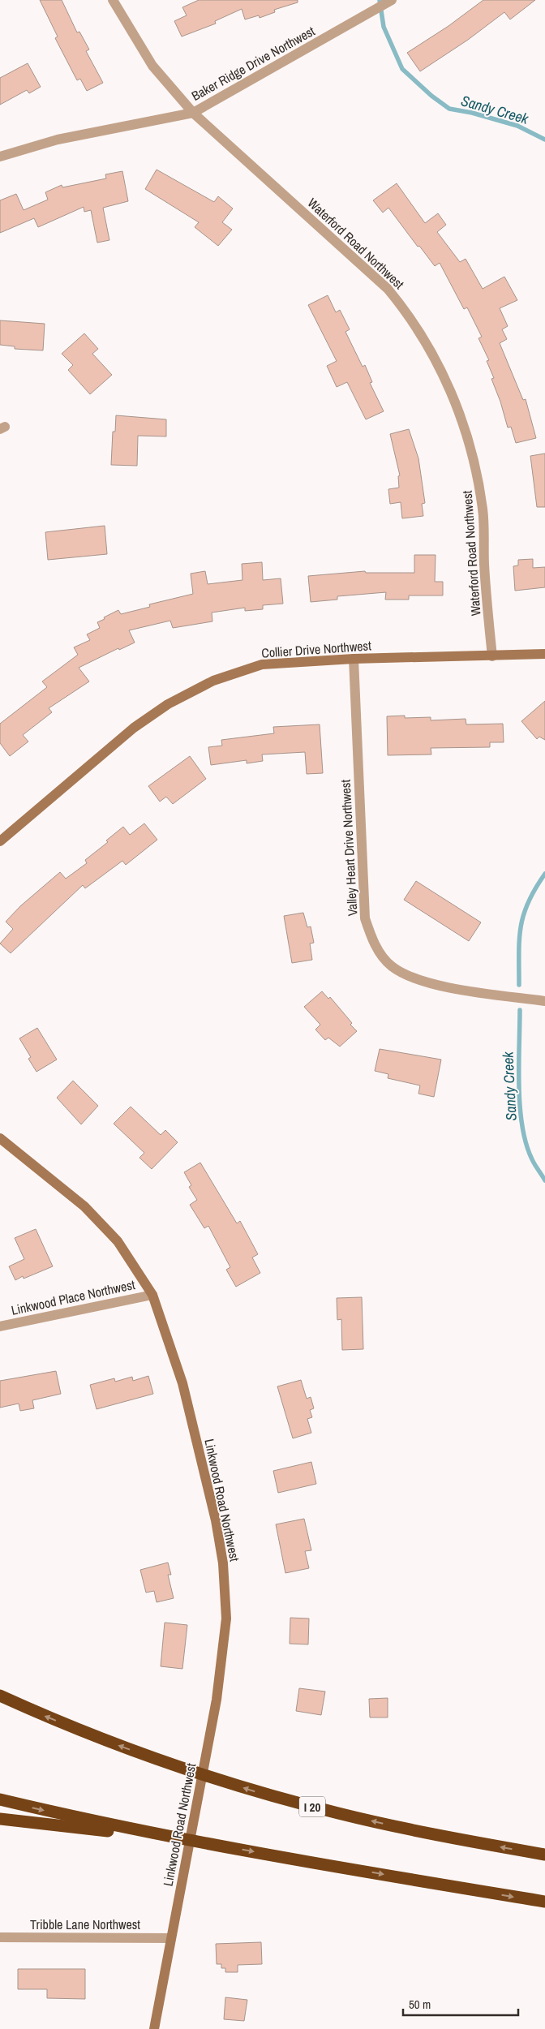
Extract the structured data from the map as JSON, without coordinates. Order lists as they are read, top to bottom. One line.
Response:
{"streets":{"highway":["I 20"],"street":["Baker Ridge Drive Northwest","Waterford Road Northwest","Collier Drive Northwest","Valley Heart Drive Northwest","Linkwood Place Northwest","Linkwood Road Northwest","Tribble Lane Northwest"]},"crossings":[["Baker Ridge Drive Northwest","Waterford Road Northwest"],["Waterford Road Northwest","Collier Drive Northwest"],["Collier Drive Northwest","Valley Heart Drive Northwest"],["Linkwood Place Northwest","Linkwood Road Northwest"],["Linkwood Road Northwest","Tribble Lane Northwest"]],"water":["Sandy Creek"],"scale_bar":"50 m"}
